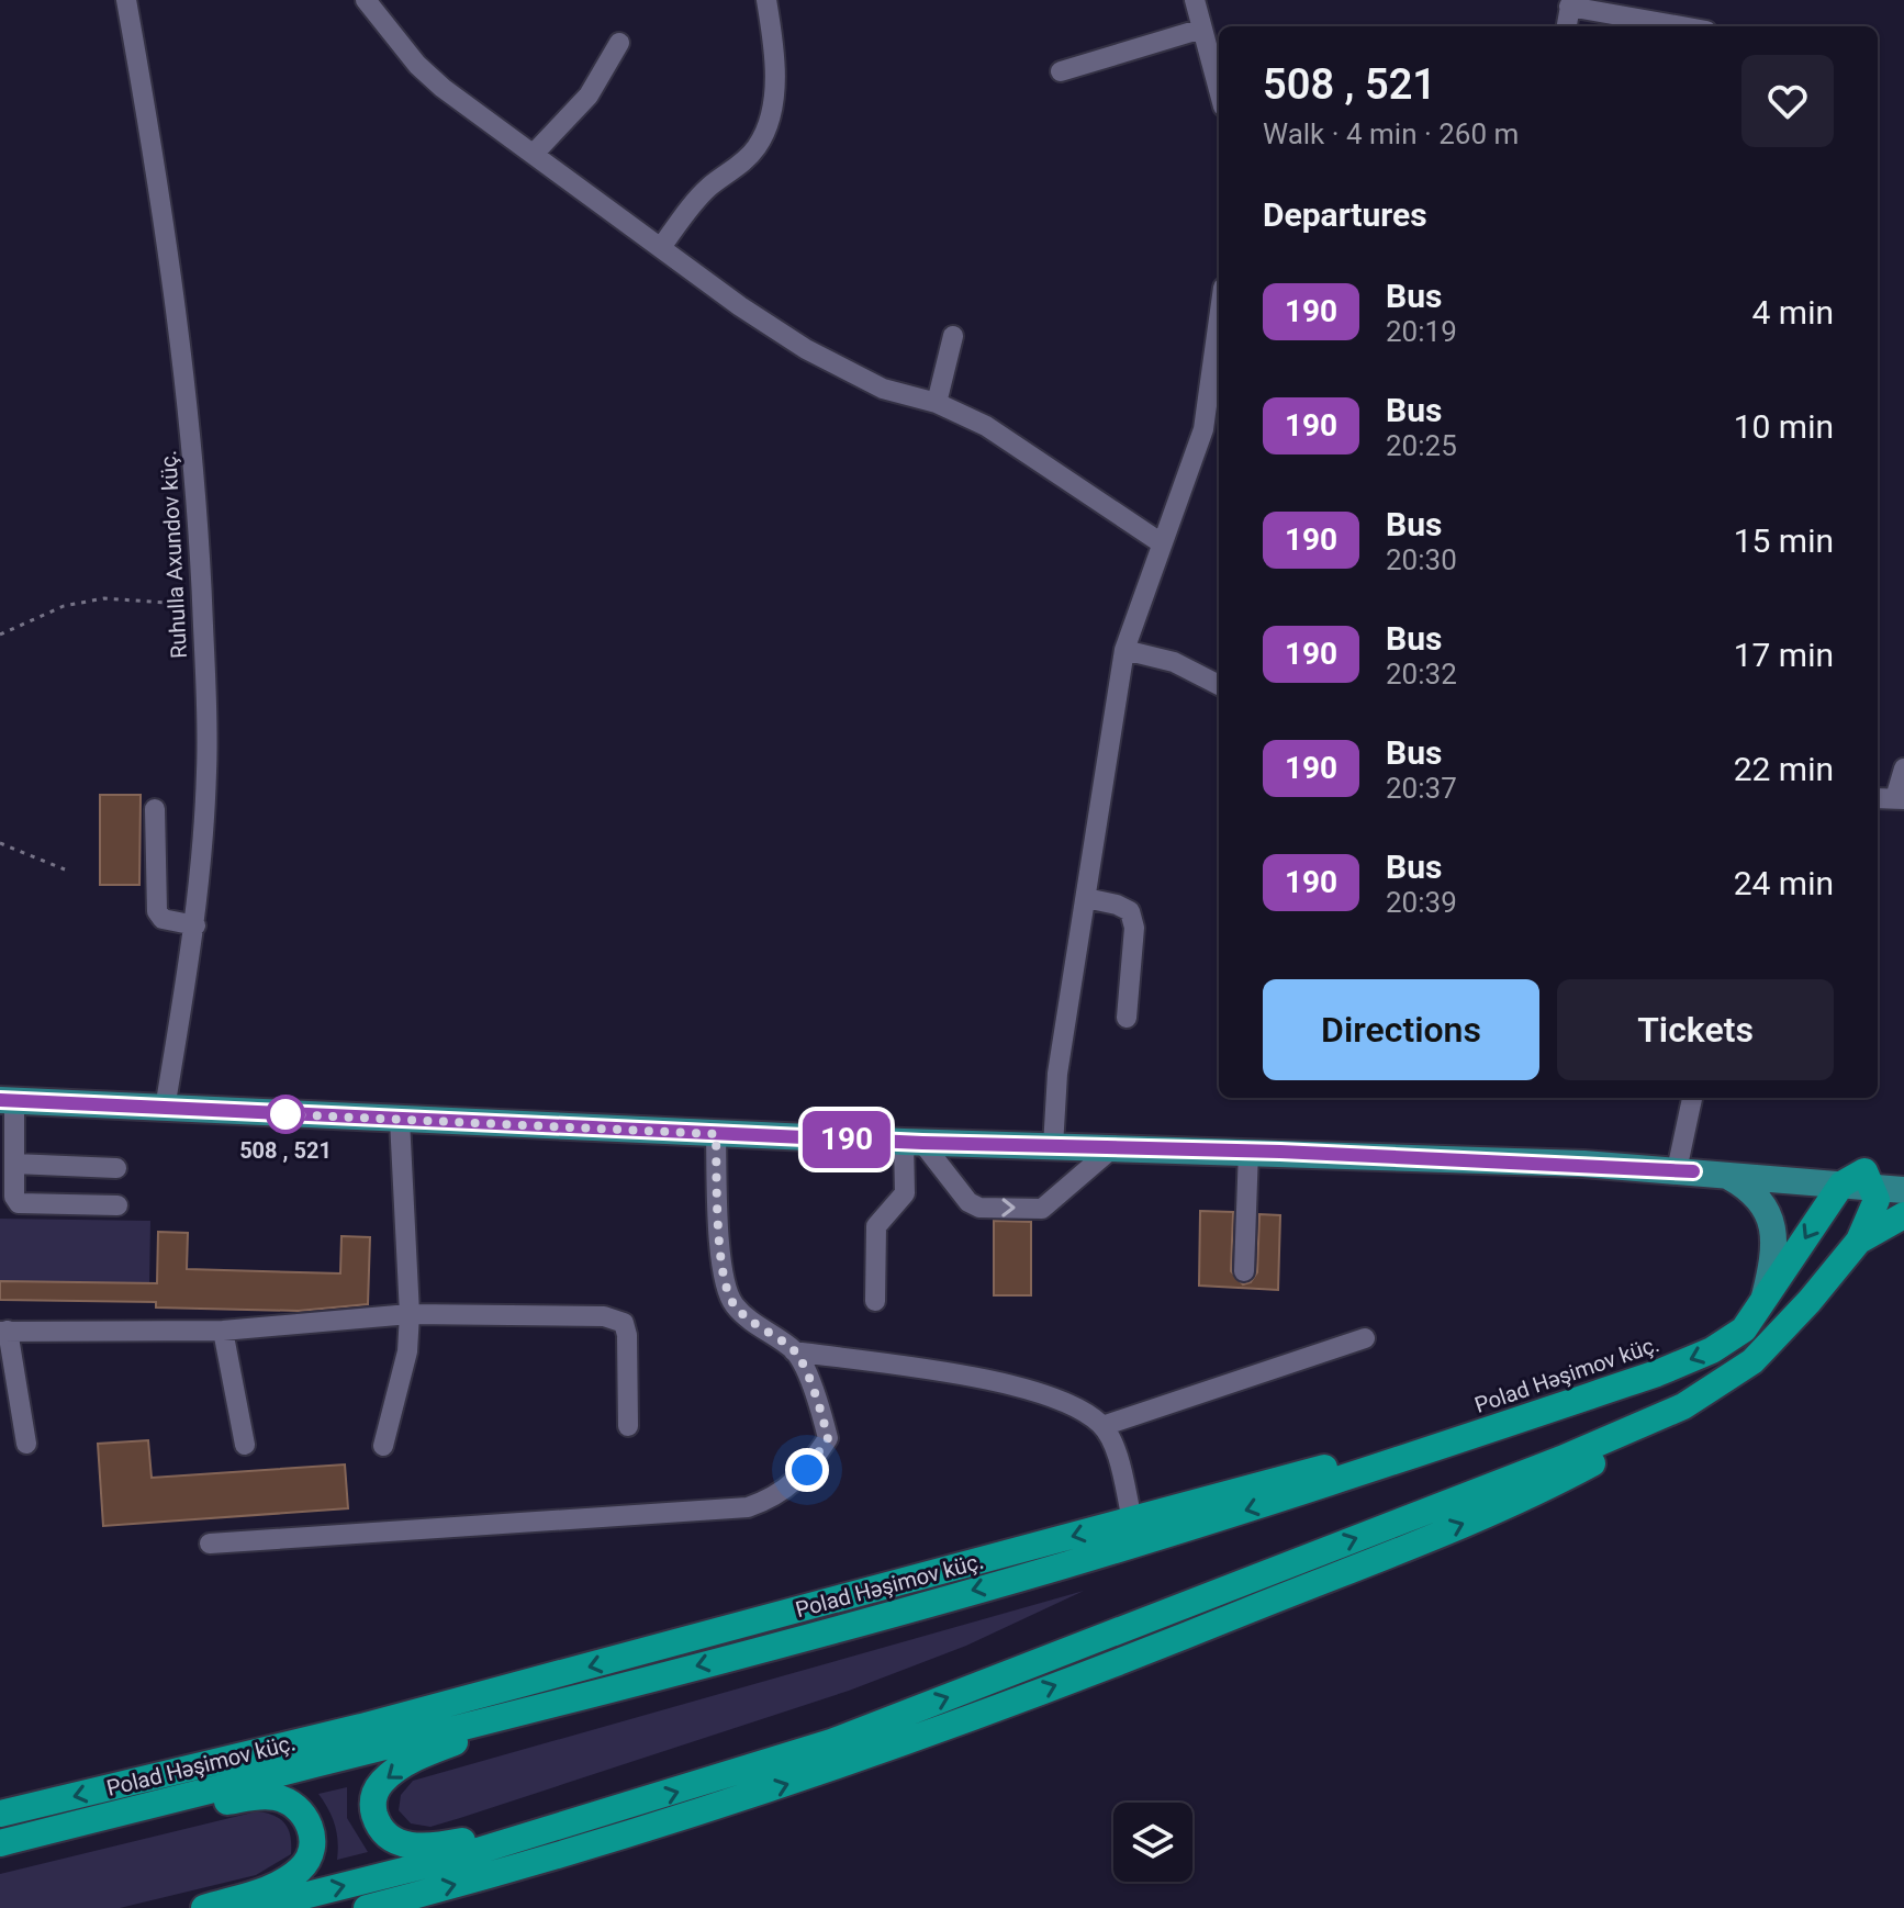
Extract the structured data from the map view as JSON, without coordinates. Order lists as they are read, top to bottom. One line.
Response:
{"streets":{"highway":["Polad Həşimov küç."],"street":["Ruhulla Axundov küç."]},"places":["508 , 521"],"lines":["bus line 190"],"page":{"on_map":"190","heading":[["508 , 521","Walk · 4 min · 260 m"],"Departures"],"list":[{"mark":"190","name":"Bus","note":"20:19","value":"4 min"},{"mark":"190","name":"Bus","note":"20:25","value":"10 min"},{"mark":"190","name":"Bus","note":"20:30","value":"15 min"},{"mark":"190","name":"Bus","note":"20:32","value":"17 min"},{"mark":"190","name":"Bus","note":"20:37","value":"22 min"},{"mark":"190","name":"Bus","note":"20:39","value":"24 min"}],"buttons":["Directions","Tickets"]}}
